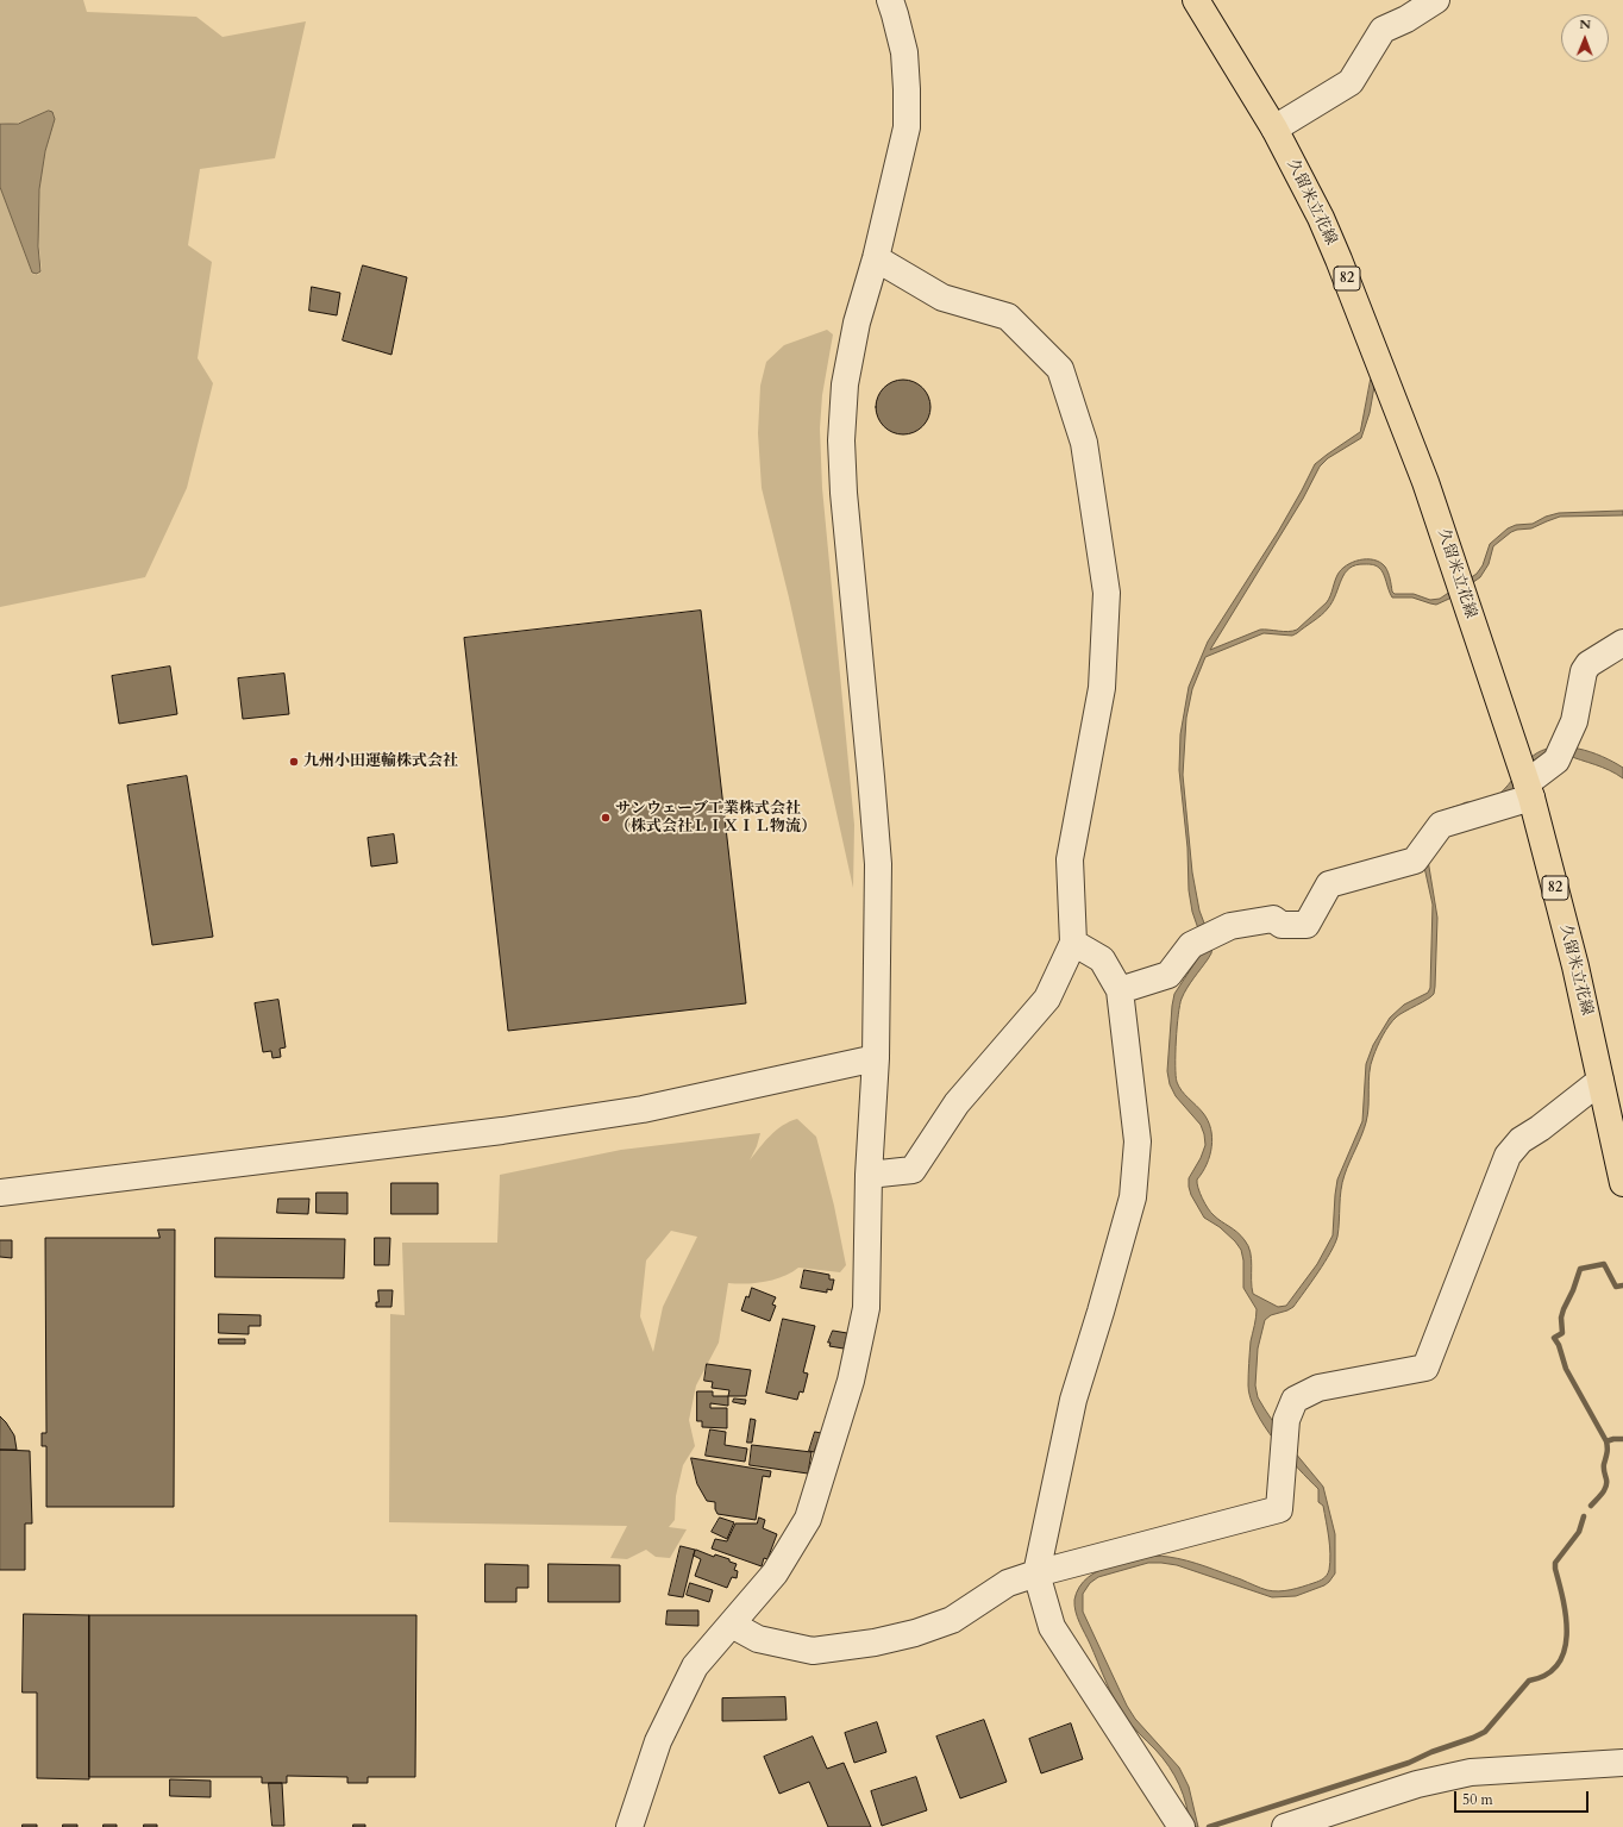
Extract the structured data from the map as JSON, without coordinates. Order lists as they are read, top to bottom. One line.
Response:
{"streets":{"main road":["久留米立花線","82"]},"places":["九州小田運輸株式会社","サンウェーブ工業株式会社 （株式会社ＬＩＸＩＬ物流）"],"scale_bar":"50 m","north":"top"}
